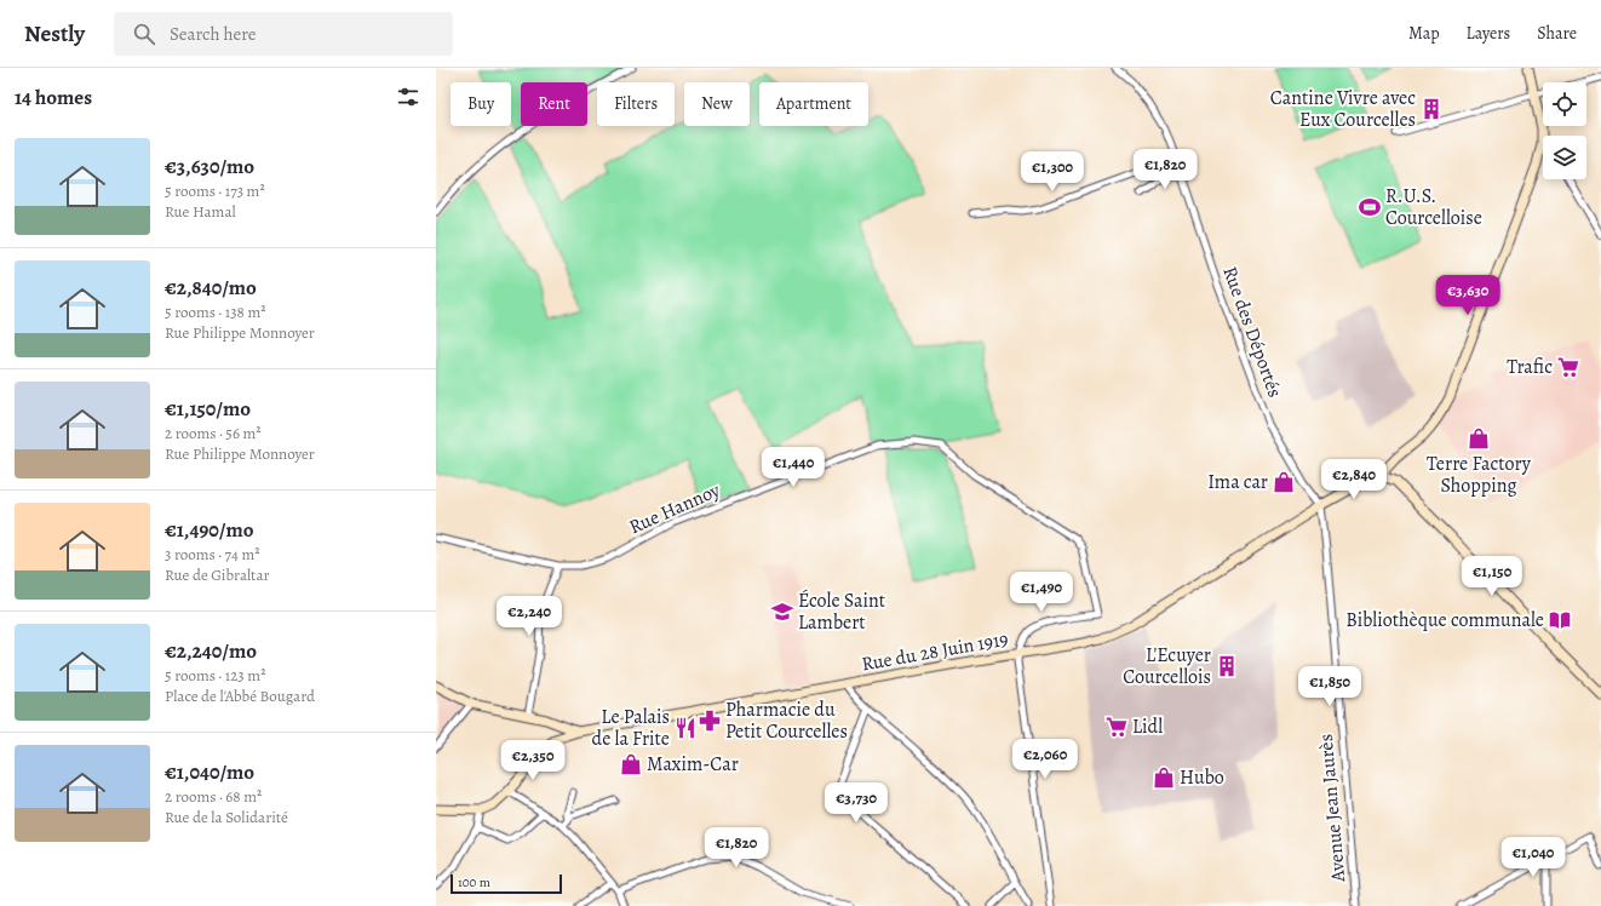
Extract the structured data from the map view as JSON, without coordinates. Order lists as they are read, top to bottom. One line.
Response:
{"streets":{"main road":["Rue du 28 Juin 1919"],"street":["Rue des Déportés","Rue Hannoy","Avenue Jean Jaurès"]},"crossings":[["Rue des Déportés","Rue du 28 Juin 1919"],["Rue des Déportés","Avenue Jean Jaurès"],["Rue Hannoy","Rue du 28 Juin 1919"],["Rue du 28 Juin 1919","Avenue Jean Jaurès"]],"places":{"building":["Cantine Vivre avec Eux Courcelles","L'Ecuyer Courcellois"],"sports":["R.U.S. Courcelloise"],"supermarket":["Trafic","Lidl"],"shop":["Terre Factory Shopping","Ima car","Maxim-Car","Hubo"],"school or university":["École Saint Lambert"],"library":["Bibliothèque communale"],"pharmacy":["Pharmacie du Petit Courcelles"],"restaurant":["Le Palais de la Frite"]},"scale_bar":"100 m","page":{"header":"Nestly","search":"Search here","nav":["Map","Layers","Share"],"heading":"14 homes","chip":["Buy","Rent","Filters","New","Apartment"],"list":[{"name":"€3,630/mo","note":"5 rooms · 173 m² · Rue Hamal"},{"name":"€2,840/mo","note":"5 rooms · 138 m² · Rue Philippe Monnoyer"},{"name":"€1,150/mo","note":"2 rooms · 56 m² · Rue Philippe Monnoyer"},{"name":"€1,490/mo","note":"3 rooms · 74 m² · Rue de Gibraltar"},{"name":"€2,240/mo","note":"5 rooms · 123 m² · Place de l'Abbé Bougard"},{"name":"€1,040/mo","note":"2 rooms · 68 m² · Rue de la Solidarité"}],"price":["€1,820","€1,300","€3,630","€1,440","€2,840","€1,150","€1,490","€2,240","€1,850","€2,060","€2,350","€3,730","€1,820","€1,040"],"scale":"100 m"}}
